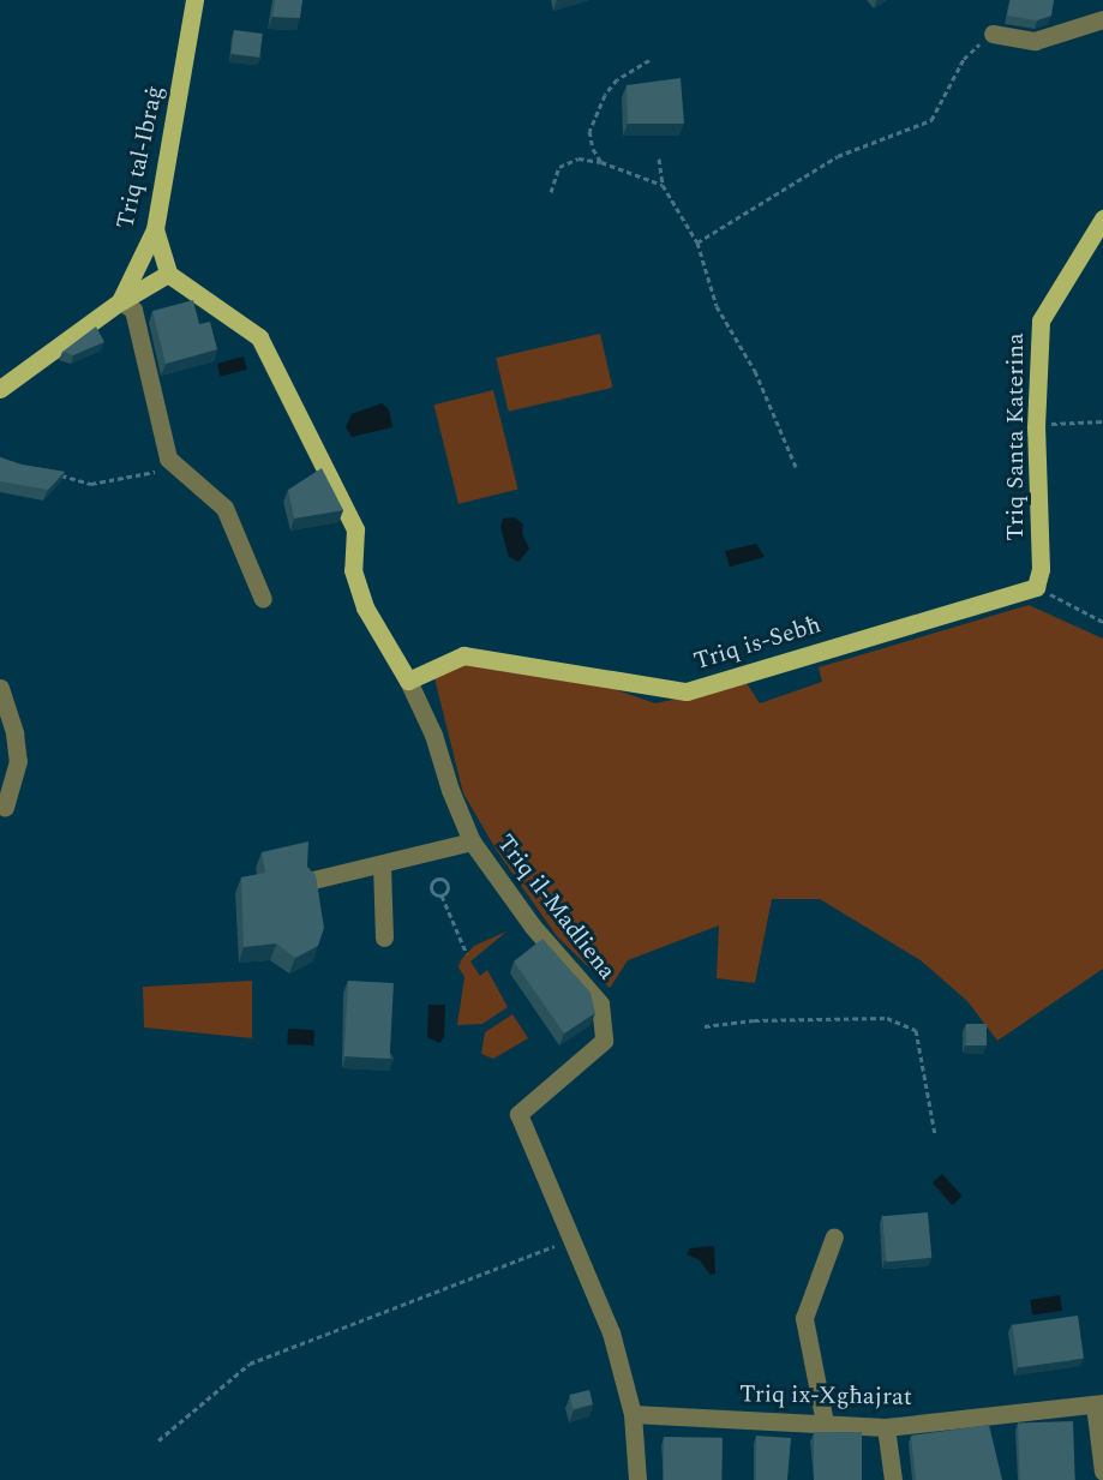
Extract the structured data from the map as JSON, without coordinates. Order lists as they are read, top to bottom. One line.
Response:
{"streets":{"main road":["Triq tal-Ibraġ","Triq Santa Katerina","Triq is-Sebħ","Triq il-Madliena"],"street":["Triq ix-Xgħajrat"]},"crossings":[["Triq Santa Katerina","Triq is-Sebħ"],["Triq is-Sebħ","Triq il-Madliena"],["Triq il-Madliena","Triq ix-Xgħajrat"]]}
